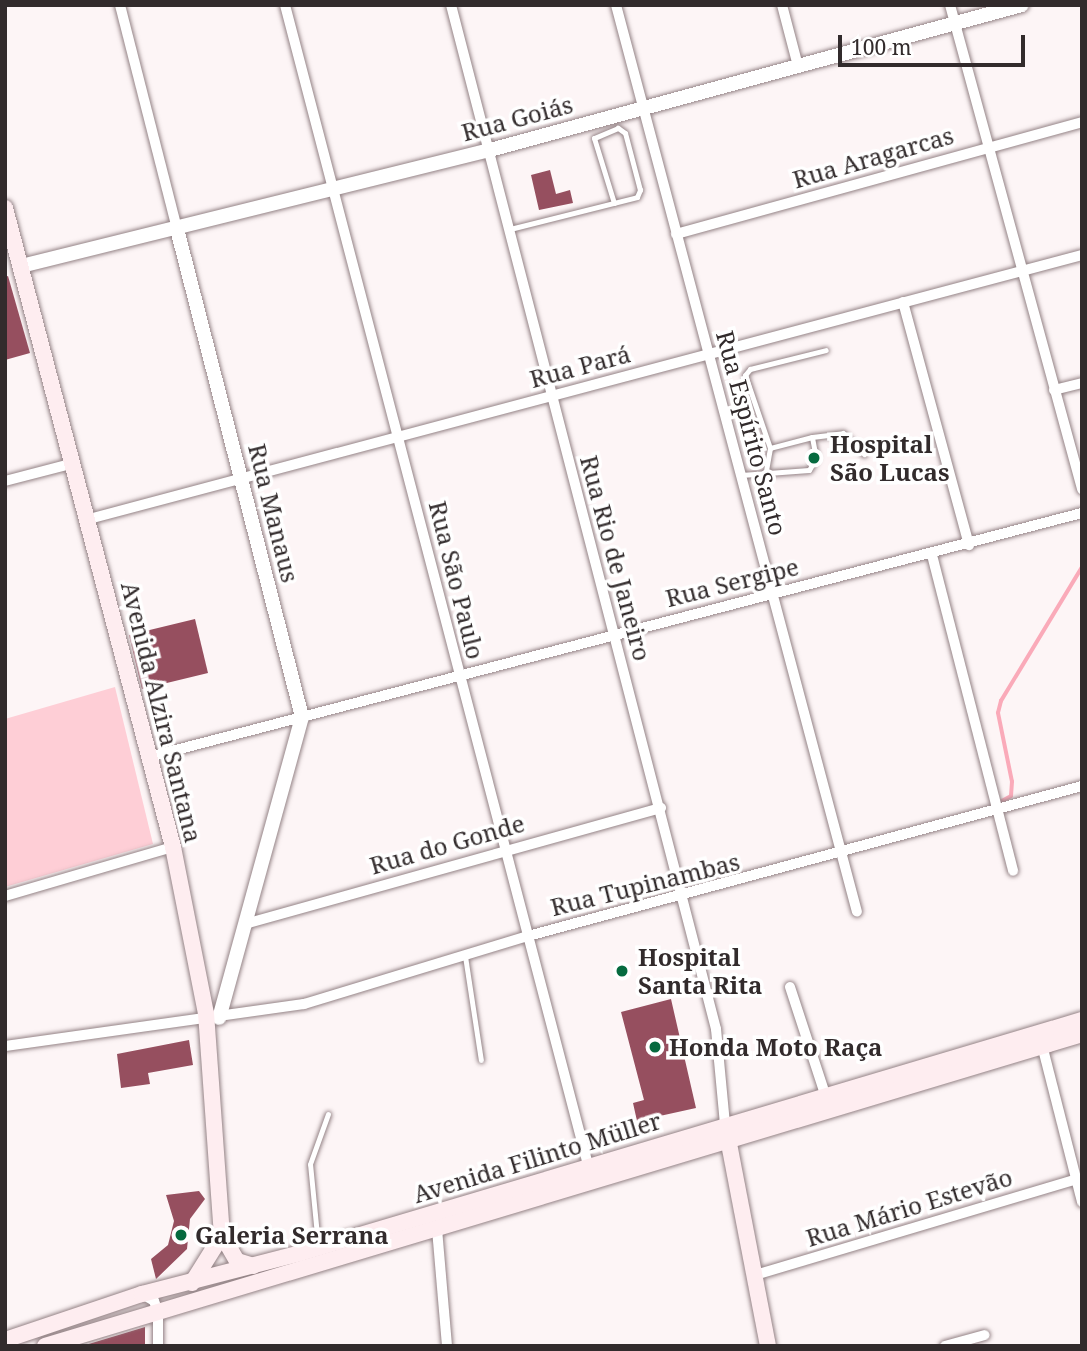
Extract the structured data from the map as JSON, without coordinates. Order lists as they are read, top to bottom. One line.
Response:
{"streets":{"main road":["Avenida Alzira Santana","Avenida Filinto Müller"],"street":["Rua Goiás","Rua Aragarcas","Rua Pará","Rua Espírito Santo","Rua Manaus","Rua Rio de Janeiro","Rua São Paulo","Rua Sergipe","Rua do Gonde","Rua Tupinambas","Rua Mário Estevão"]},"crossings":[["Rua Goiás","Rua Espírito Santo"],["Rua Goiás","Rua Manaus"],["Rua Goiás","Rua Rio de Janeiro"],["Rua Goiás","Rua São Paulo"],["Rua Goiás","Avenida Alzira Santana"],["Rua Aragarcas","Rua Espírito Santo"],["Rua Pará","Rua Espírito Santo"],["Rua Pará","Rua Manaus"],["Rua Pará","Rua Rio de Janeiro"],["Rua Pará","Rua São Paulo"],["Rua Pará","Avenida Alzira Santana"],["Rua Espírito Santo","Rua Sergipe"],["Rua Espírito Santo","Rua Tupinambas"],["Rua Manaus","Rua Sergipe"],["Rua Manaus","Avenida Alzira Santana"],["Rua Manaus","Rua do Gonde"],["Rua Manaus","Rua Tupinambas"],["Rua Rio de Janeiro","Rua Sergipe"],["Rua Rio de Janeiro","Rua do Gonde"],["Rua Rio de Janeiro","Rua Tupinambas"],["Rua Rio de Janeiro","Avenida Filinto Müller"],["Rua São Paulo","Rua Sergipe"],["Rua São Paulo","Rua do Gonde"],["Rua São Paulo","Rua Tupinambas"],["Rua São Paulo","Avenida Filinto Müller"],["Rua Sergipe","Avenida Alzira Santana"],["Avenida Alzira Santana","Rua Tupinambas"]],"places":["Hospital São Lucas","Hospital Santa Rita","Honda Moto Raça","Galeria Serrana"],"scale_bar":"100 m"}
